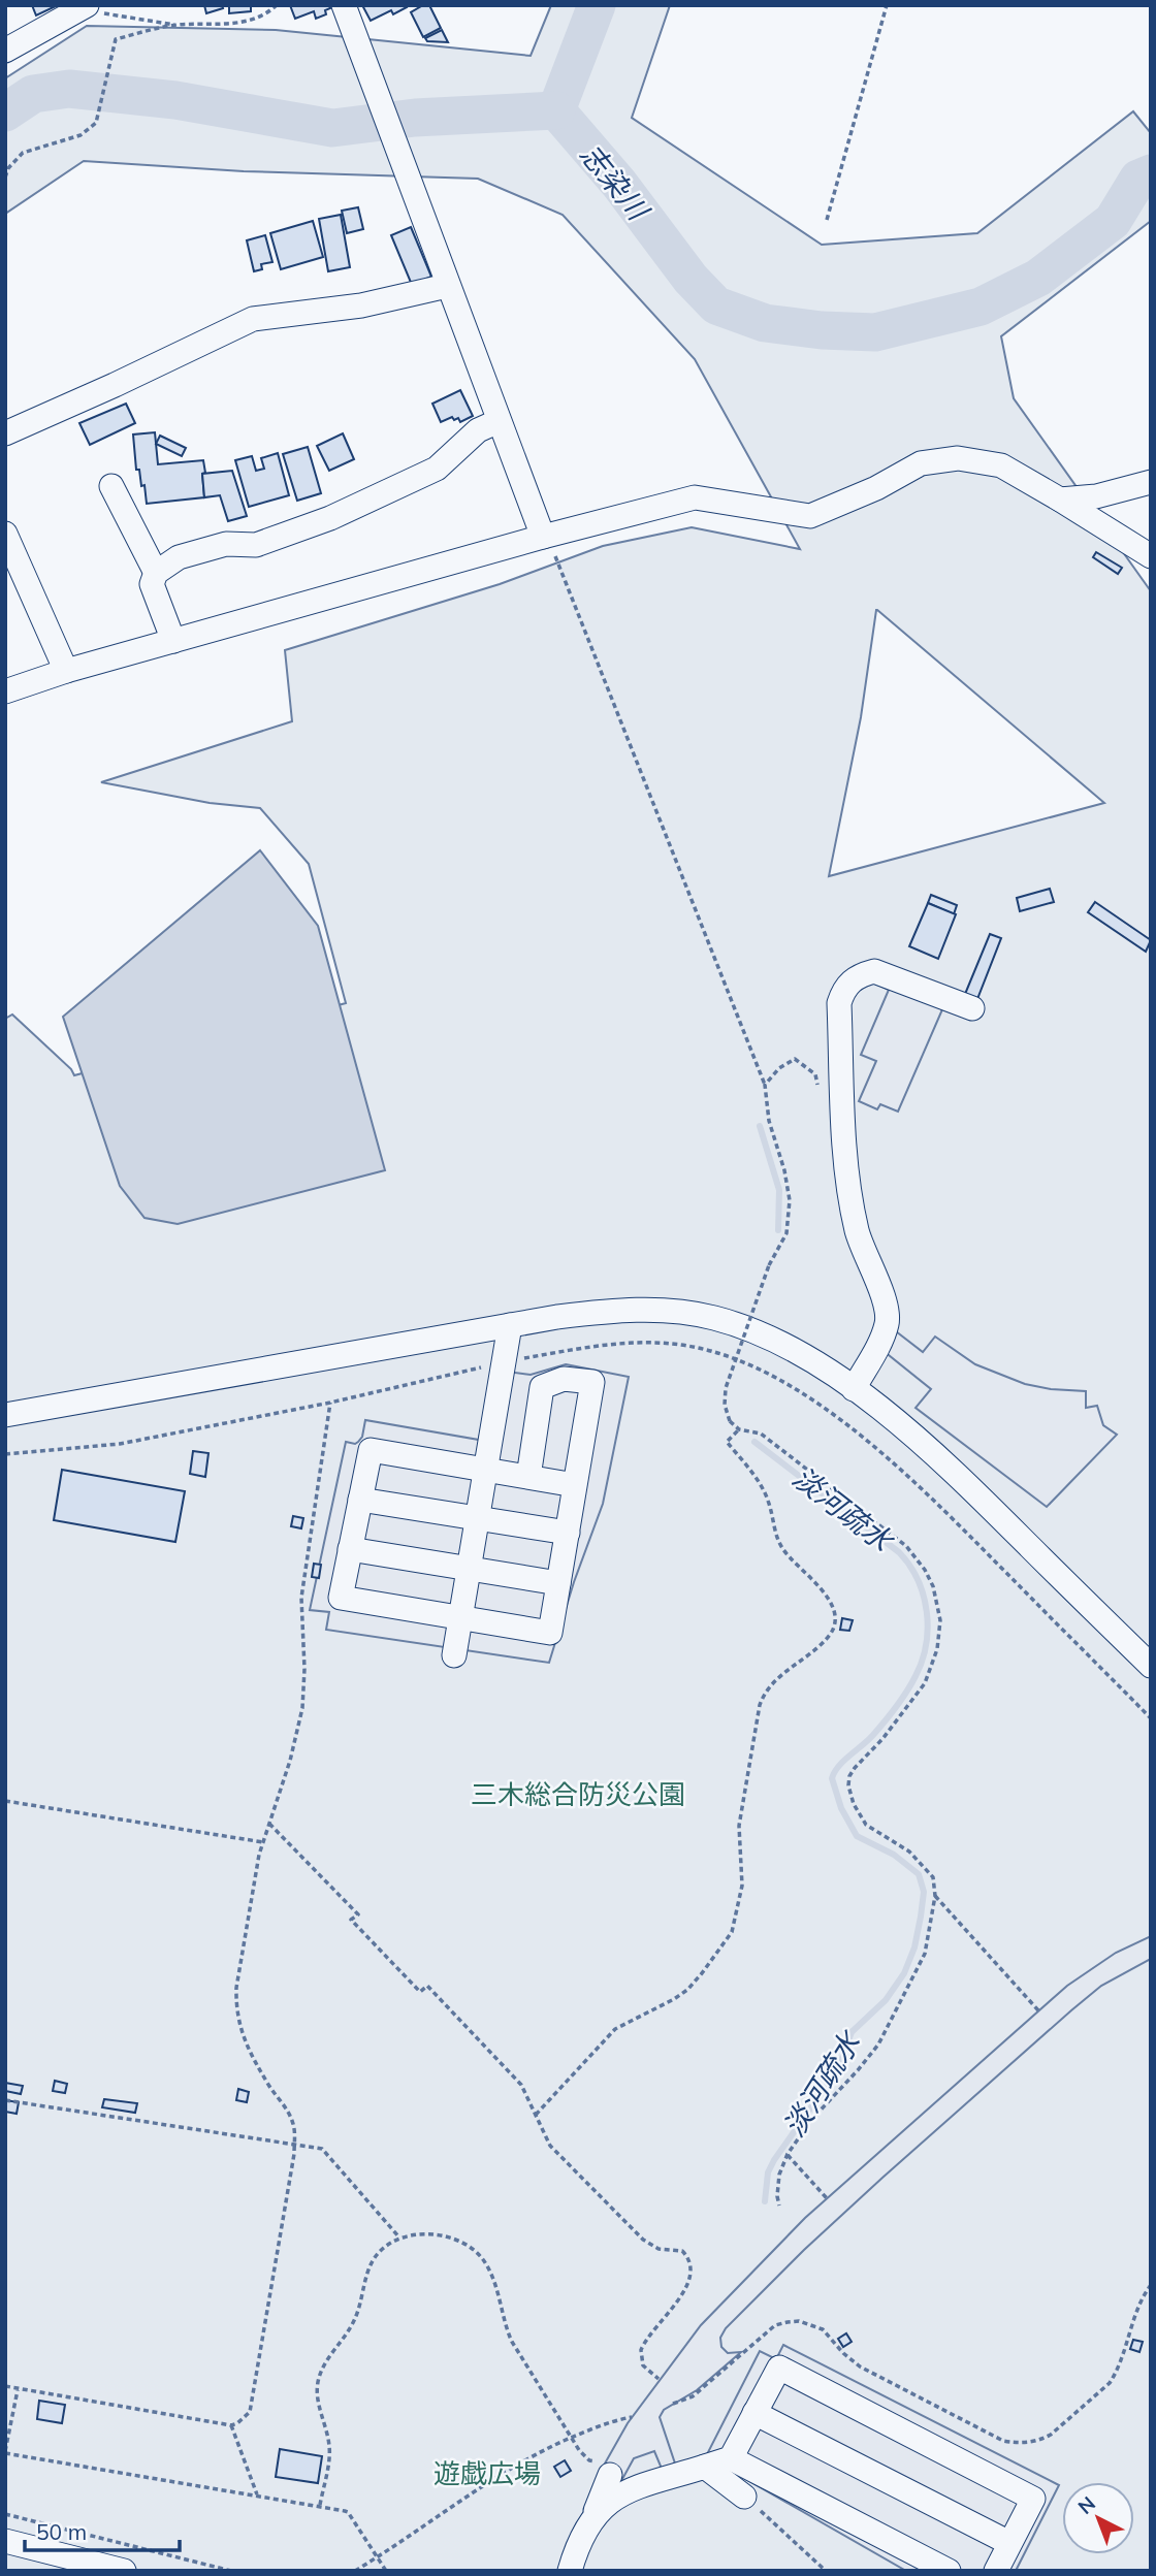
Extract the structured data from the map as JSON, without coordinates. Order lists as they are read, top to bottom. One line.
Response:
{"water":["志染川","淡河疏水"],"parks":["三木総合防災公園","遊戯広場"],"scale_bar":"50 m","north":"top left"}
